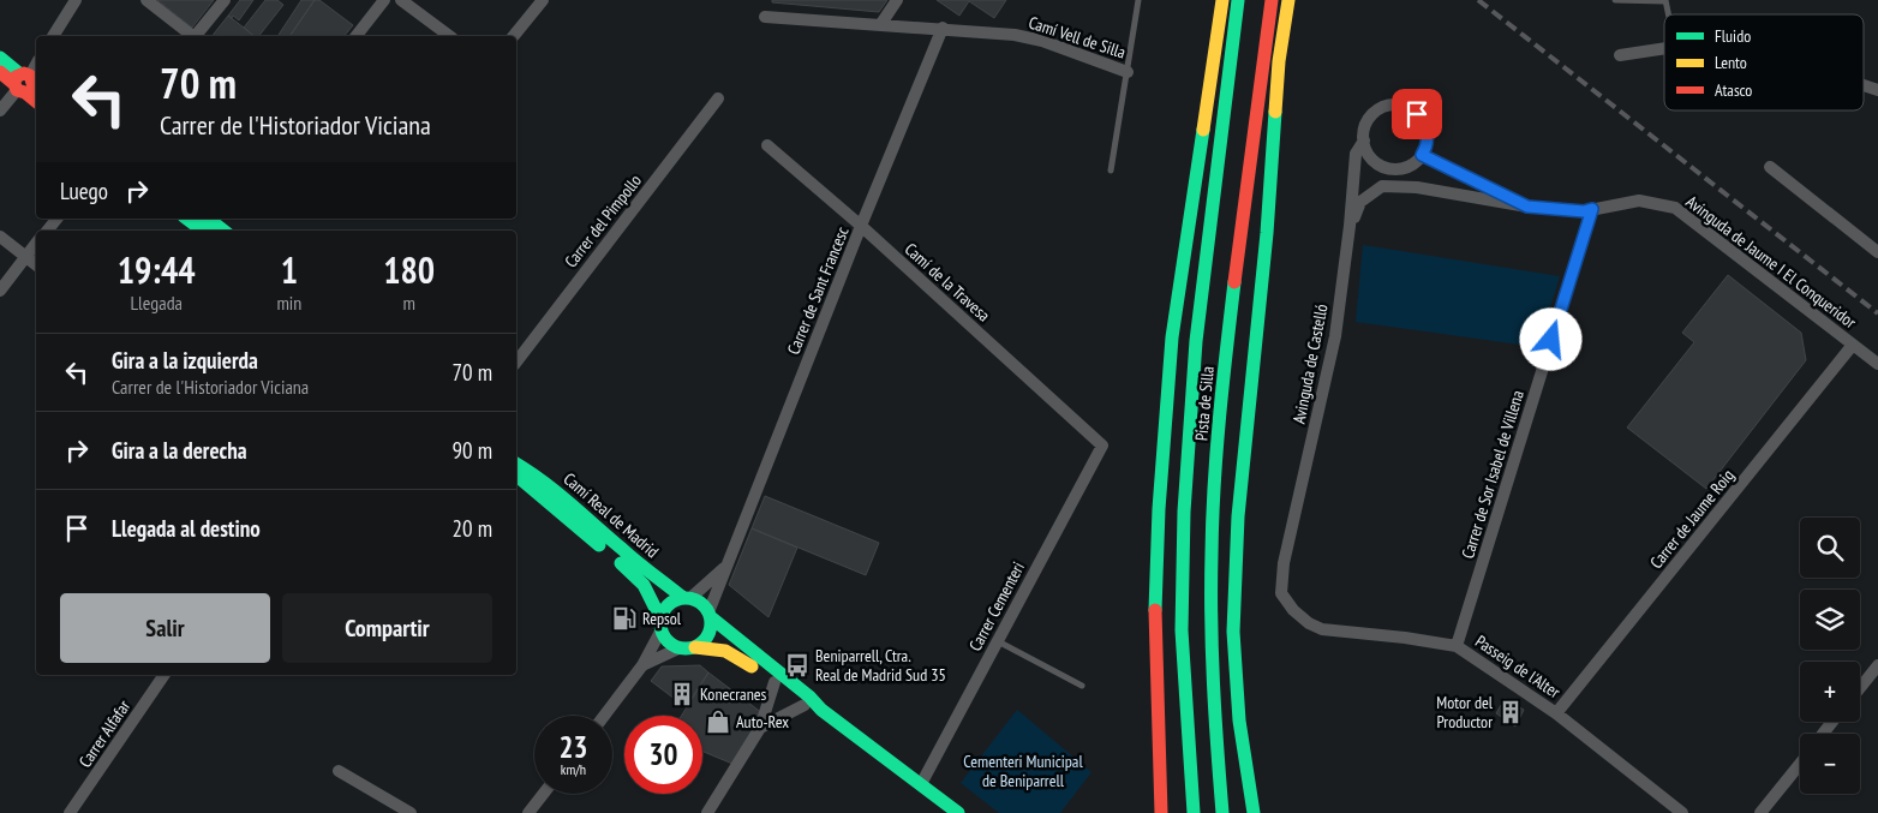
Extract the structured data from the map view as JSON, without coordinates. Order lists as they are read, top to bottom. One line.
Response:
{"streets":{"main road":["Pista de Silla","Camí Real de Madrid"],"street":["Camí Vell de Silla","Carrer del Pimpollo","Avinguda de Jaume I El Conqueridor","Camí de la Travesa","Carrer de Sant Francesc","Avinguda de Castelló","Carrer de Sor Isabel de Villena","Carrer de Jaume Roig","Carrer Cementeri","Passeig de l'Alter","Carrer Alfafar"]},"crossings":[["Camí Vell de Silla","Carrer de Sant Francesc"],["Avinguda de Jaume I El Conqueridor","Carrer de Sor Isabel de Villena"],["Avinguda de Jaume I El Conqueridor","Carrer de Jaume Roig"],["Camí de la Travesa","Carrer de Sant Francesc"],["Camí de la Travesa","Carrer Cementeri"],["Carrer de Sant Francesc","Camí Real de Madrid"],["Avinguda de Castelló","Passeig de l'Alter"],["Carrer de Sor Isabel de Villena","Passeig de l'Alter"],["Carrer de Jaume Roig","Passeig de l'Alter"]],"parks":["Cementeri Municipal de Beniparrell"],"places":{"fuel station":["Repsol"],"bus stop":["Beniparrell, Ctra. Real de Madrid Sud 35"],"building":["Konecranes","Motor del Productor"],"shop":["Auto-Rex"]},"legend":["Fluido","Lento","Atasco"],"page":{"turn":["70 m","Carrer de l'Historiador Viciana"],"then":"Luego","eta":["19:44","Llegada","1","min","180","m"],"list":[{"name":"Gira a la izquierda","note":"Carrer de l'Historiador Viciana","value":"70 m"},{"name":"Gira a la derecha","value":"90 m"},{"name":"Llegada al destino","value":"20 m"}],"map_buttons":["+","−"],"buttons":["Salir","Compartir"],"speed":"23 km/h","limit":"30"}}
